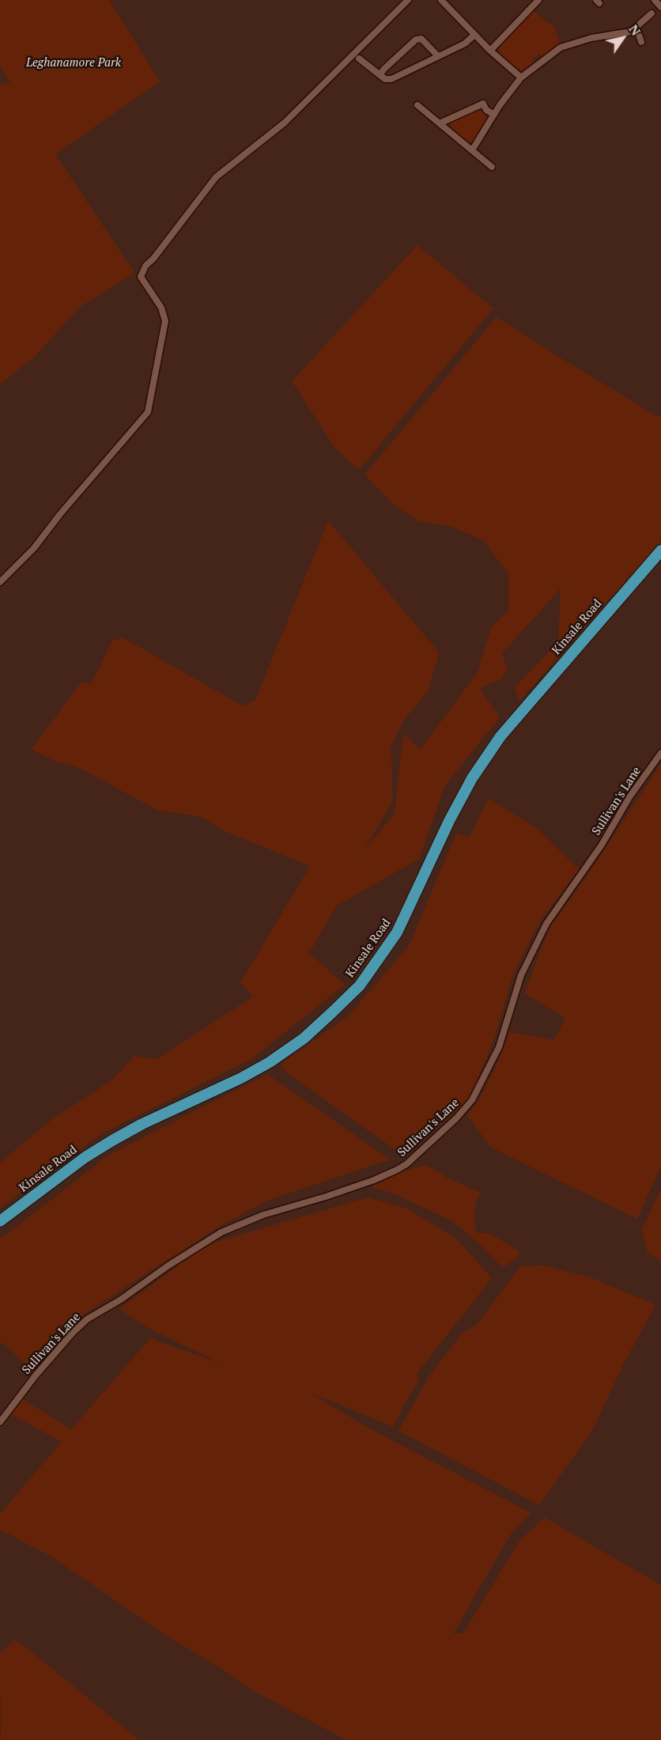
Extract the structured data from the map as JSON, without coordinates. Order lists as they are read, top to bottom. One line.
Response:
{"streets":{"highway":["Kinsale Road"],"street":["Sullivan's Lane"]},"parks":["Leghanamore Park"],"north":"top right"}
